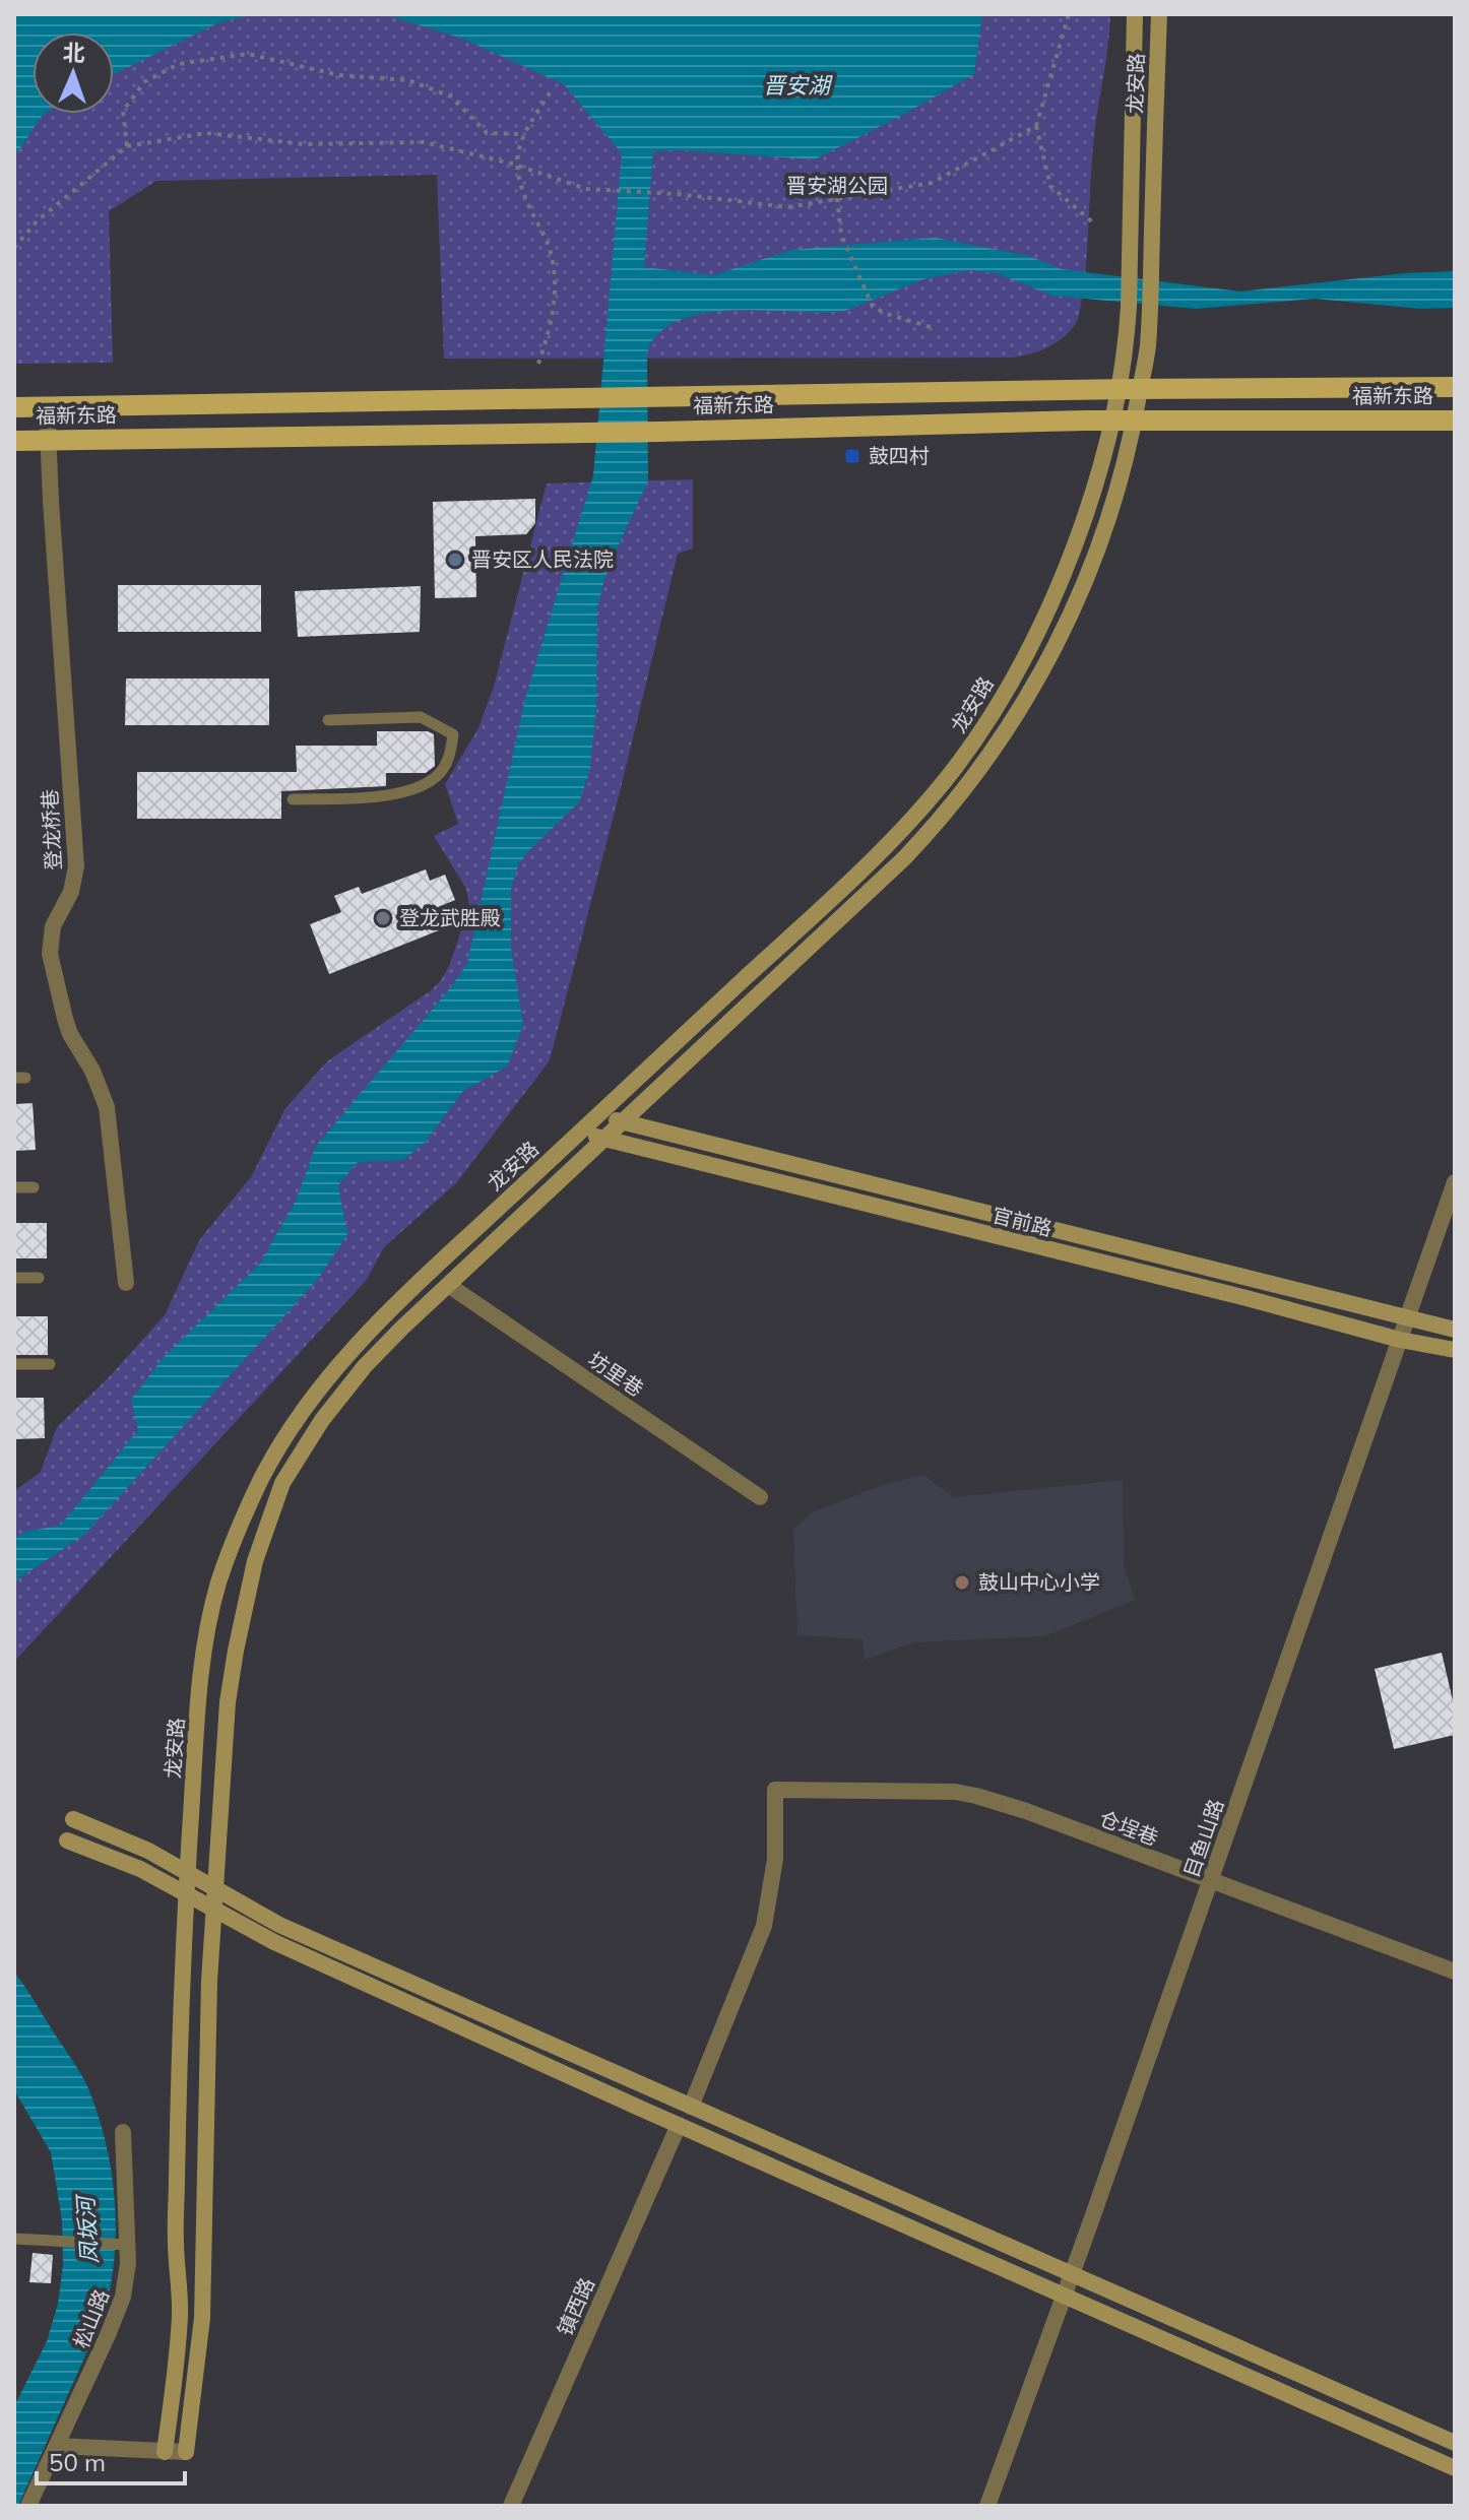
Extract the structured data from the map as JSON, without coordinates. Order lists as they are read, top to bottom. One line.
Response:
{"streets":{"main road":["龙安路","福新东路","官前路"],"street":["登龙桥巷","坊里巷","仓埕巷","目鱼山路","镇西路","松山路"]},"crossings":[["龙安路","福新东路"],["龙安路","官前路"],["龙安路","坊里巷"],["福新东路","登龙桥巷"],["官前路","目鱼山路"],["仓埕巷","目鱼山路"]],"water":["晋安湖","凤坂河"],"parks":["晋安湖公园"],"places":{"transit":["鼓四村"],"other":["晋安区人民法院","登龙武胜殿","鼓山中心小学"]},"scale_bar":"50 m","north":"top"}
